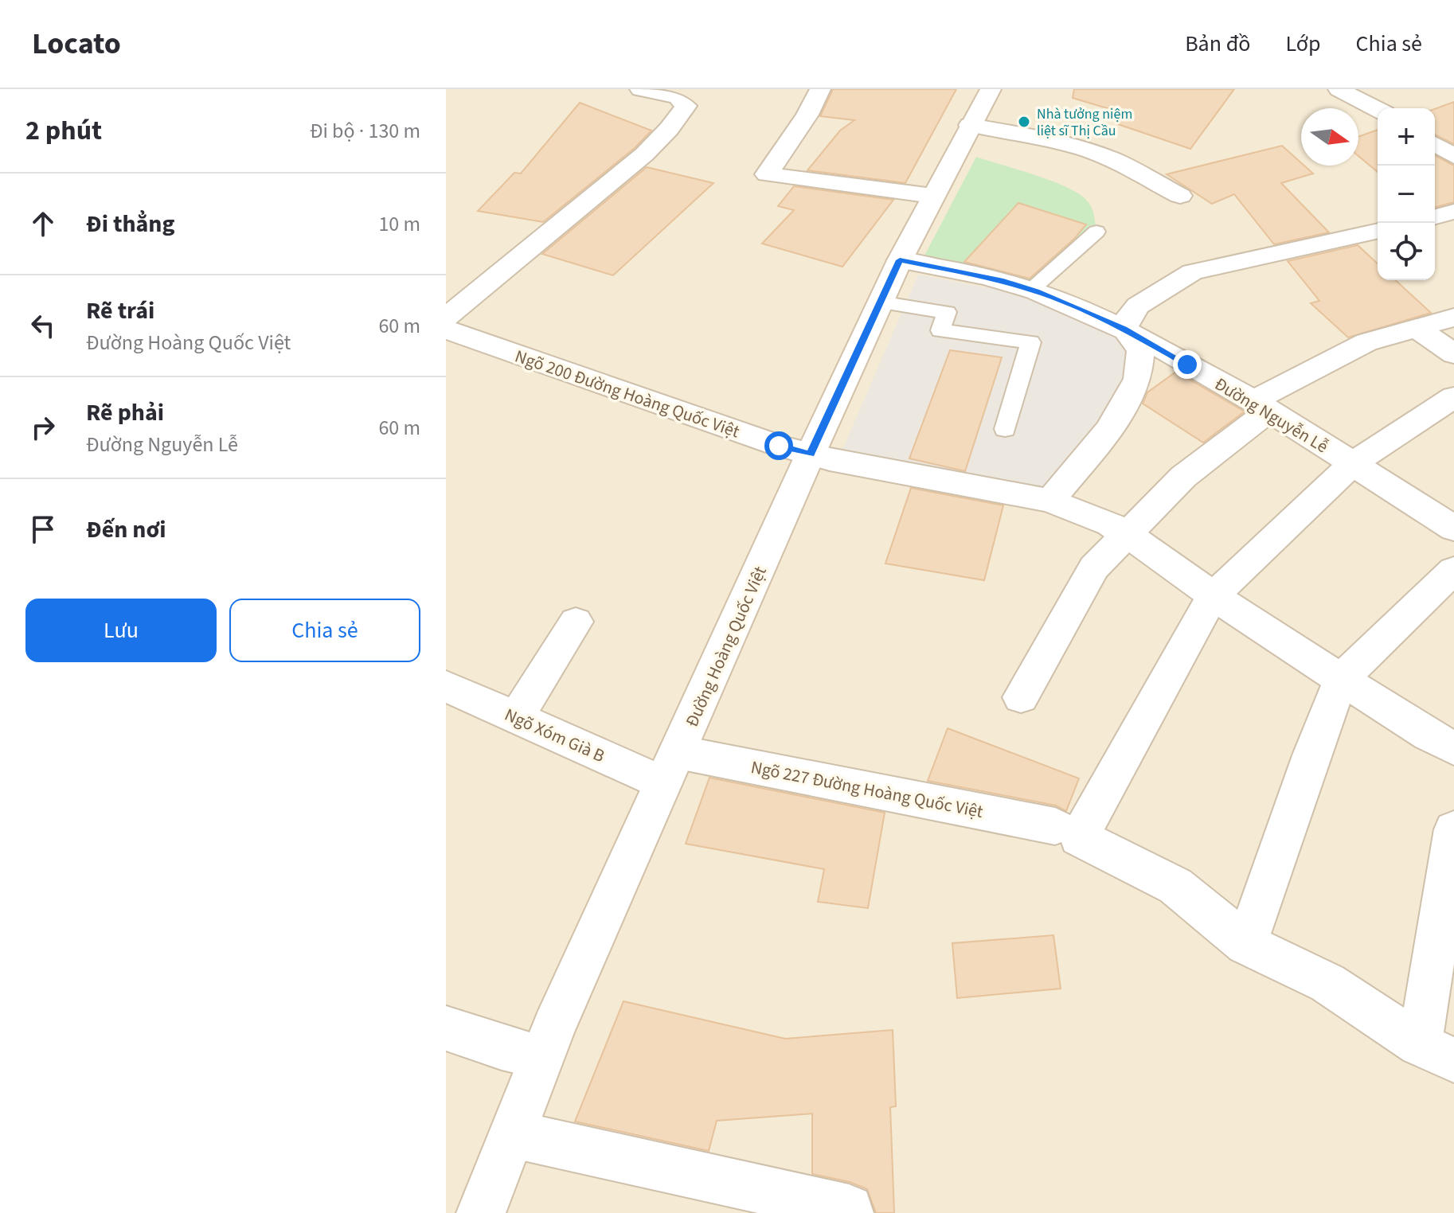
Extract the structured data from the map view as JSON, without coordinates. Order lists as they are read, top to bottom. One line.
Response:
{"streets":{"street":["Ngõ 200 Đường Hoàng Quốc Việt","Đường Nguyễn Lễ","Đường Hoàng Quốc Việt","Ngõ Xóm Già B","Ngõ 227 Đường Hoàng Quốc Việt"]},"crossings":[["Ngõ 200 Đường Hoàng Quốc Việt","Đường Hoàng Quốc Việt"],["Đường Nguyễn Lễ","Đường Hoàng Quốc Việt"],["Đường Hoàng Quốc Việt","Ngõ Xóm Già B"],["Đường Hoàng Quốc Việt","Ngõ 227 Đường Hoàng Quốc Việt"],["Ngõ Xóm Già B","Ngõ 227 Đường Hoàng Quốc Việt"]],"places":["Nhà tưởng niệm liệt sĩ Thị Cầu"],"north":"right","page":{"header":"Locato","nav":["Bản đồ","Lớp","Chia sẻ"],"heading":["2 phút","Đi bộ · 130 m"],"map_buttons":["+","−"],"list":[["Đi thẳng","10 m"],["Rẽ trái","Đường Hoàng Quốc Việt","60 m"],["Rẽ phải","Đường Nguyễn Lễ","60 m"],"Đến nơi"],"buttons":["Lưu","Chia sẻ"]}}
